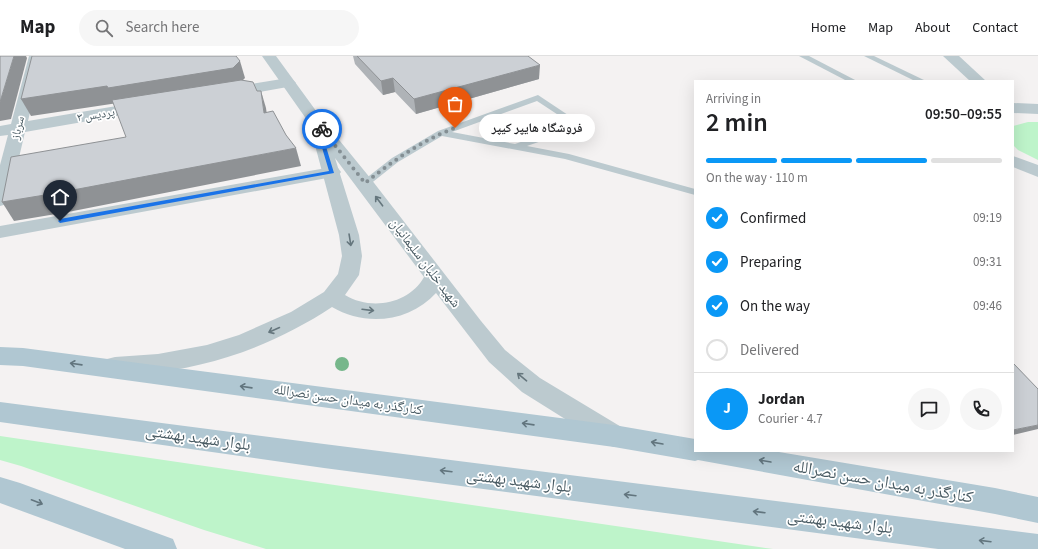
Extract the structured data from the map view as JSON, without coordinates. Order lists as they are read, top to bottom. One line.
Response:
{"streets":{"main road":["کنارگذر به میدان حسن نصرالله","بلوار شهید بهشتی"],"street":["پردیس ۳","سرباز","شهید خلبان سلیمانیان"]},"crossings":[["پردیس ۳","سرباز"],["شهید خلبان سلیمانیان","کنارگذر به میدان حسن نصرالله"]],"one_way":["شهید خلبان سلیمانیان","کنارگذر به میدان حسن نصرالله","بلوار شهید بهشتی"],"places":["فروشگاه هایپر کیپر"],"page":{"header":"Map","search":"Search here","nav":["Home","Map","About","Contact"],"heading":["2 min","Arriving in","09:50–09:55"],"panel":["Jordan","Courier · 4.7"],"bubble":"فروشگاه هایپر کیپر","bar":"On the way · 110 m","list":[["Confirmed","09:19"],["Preparing","09:31"],["On the way","09:46"],"Delivered"],"round":"J"}}
